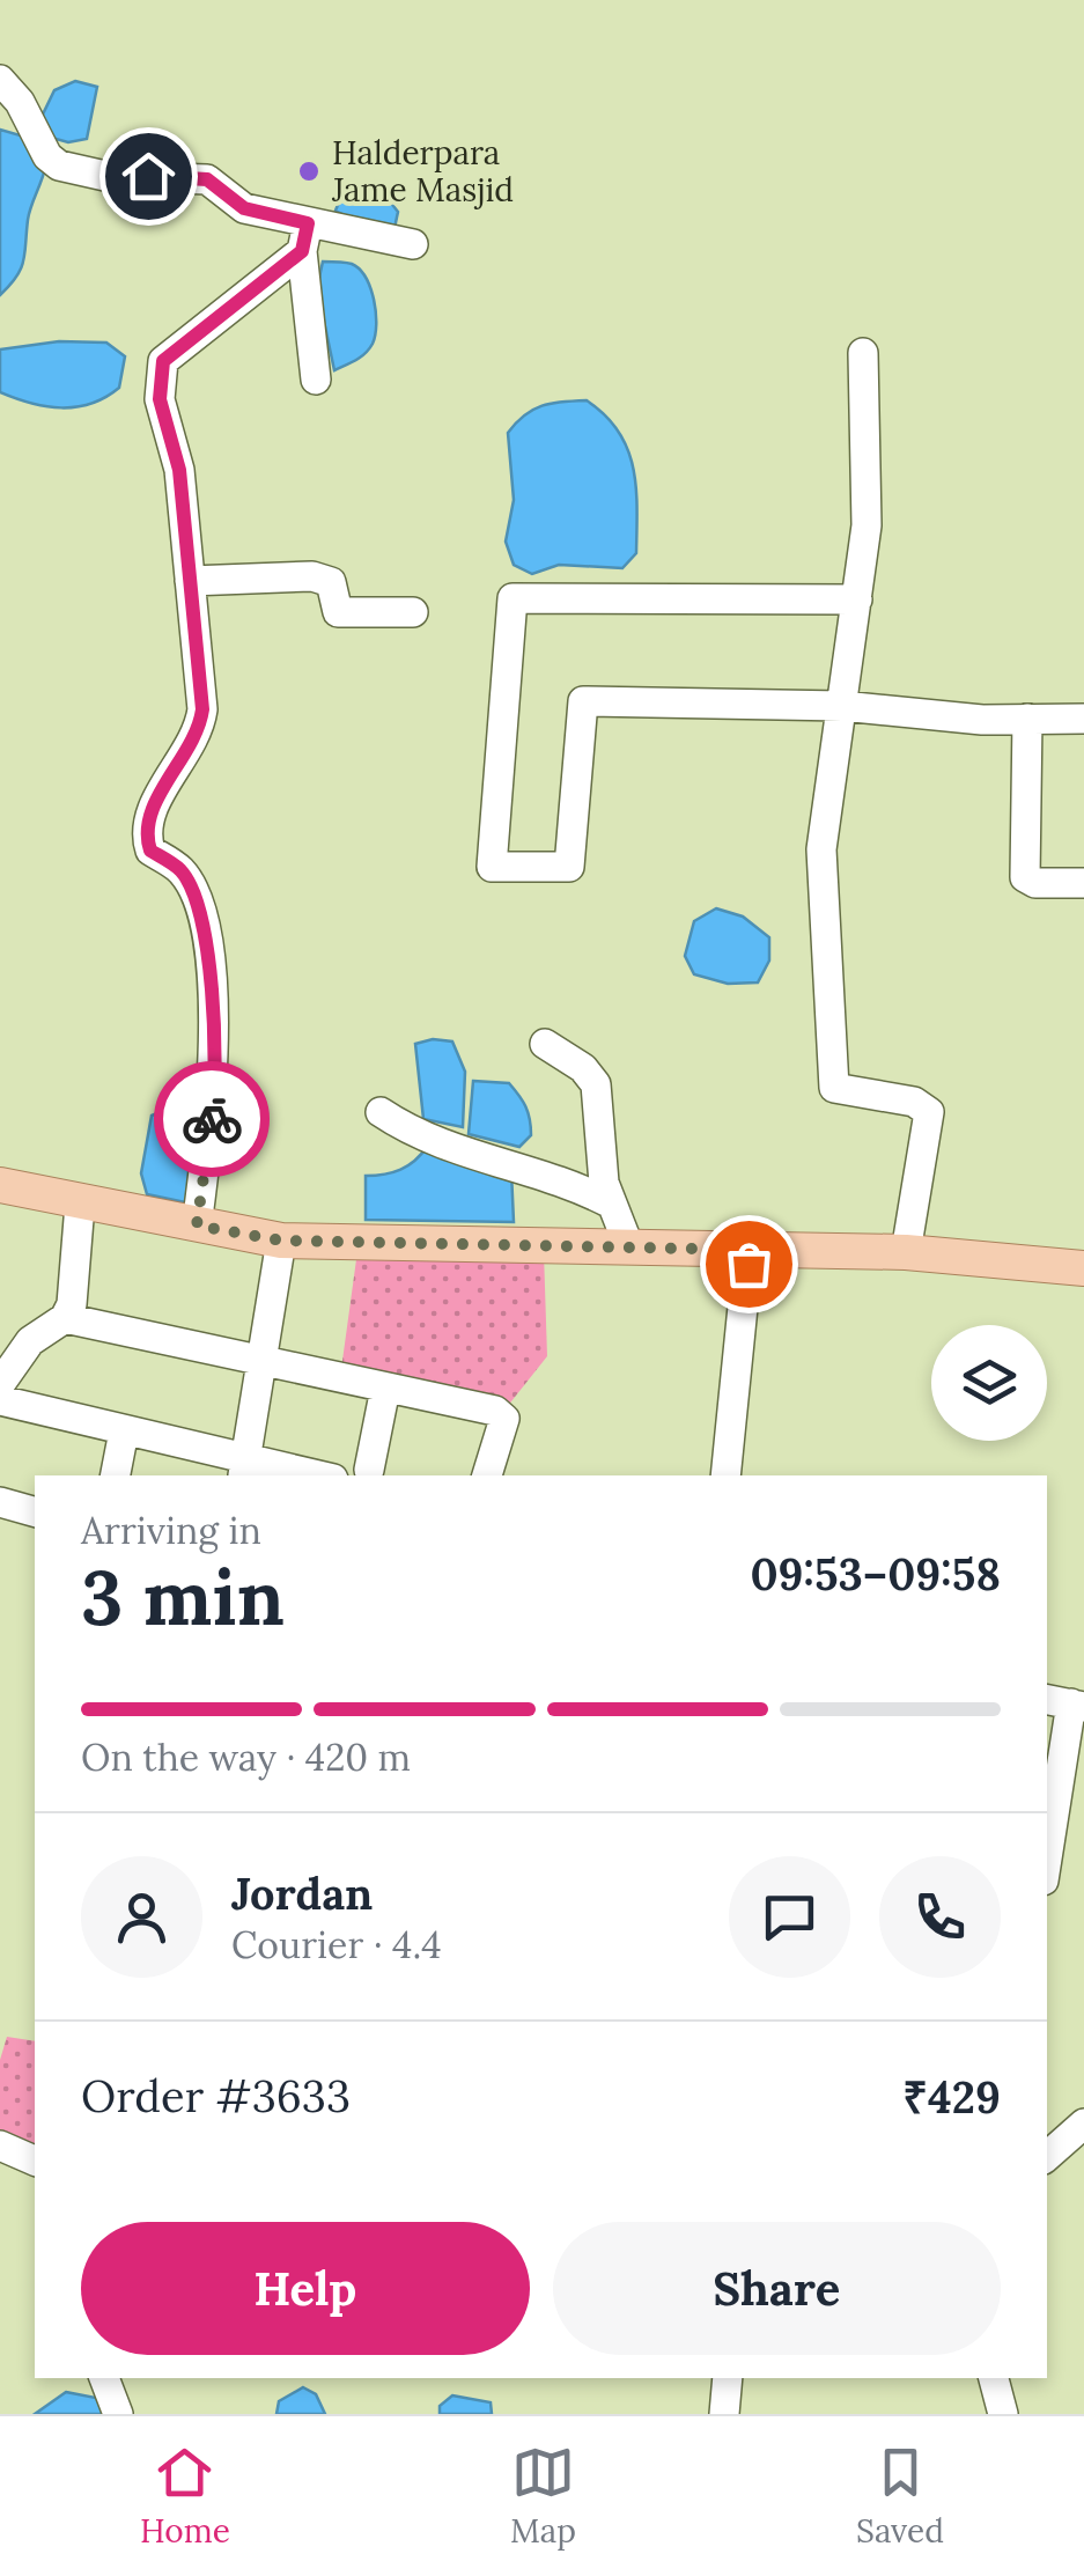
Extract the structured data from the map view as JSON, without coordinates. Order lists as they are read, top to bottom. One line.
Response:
{"places":["Halderpara Jame Masjid"],"page":{"heading":["3 min","Arriving in","09:53–09:58"],"panel":["Jordan","Courier · 4.4","Order #3633","₹429"],"bar":"On the way · 420 m","buttons":["Help","Share"],"tabs":["Home","Map","Saved"]}}
